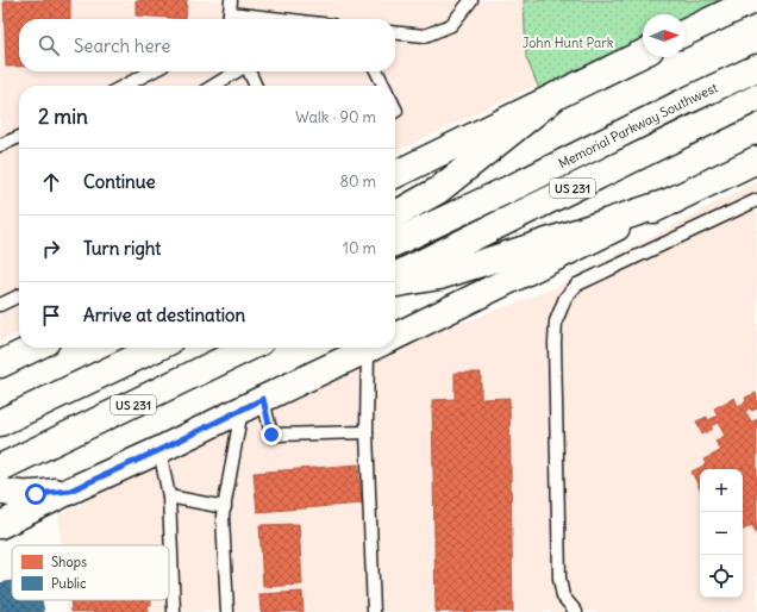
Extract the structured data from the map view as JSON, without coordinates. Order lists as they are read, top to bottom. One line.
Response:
{"streets":{"main road":["Memorial Parkway Southwest","US 231"]},"parks":["John Hunt Park"],"legend":["Shops","Public"],"north":"right","page":{"search":"Search here","heading":["2 min","Walk · 90 m"],"list":[["Continue","80 m"],["Turn right","10 m"],"Arrive at destination"],"map_buttons":["+","−"]}}
